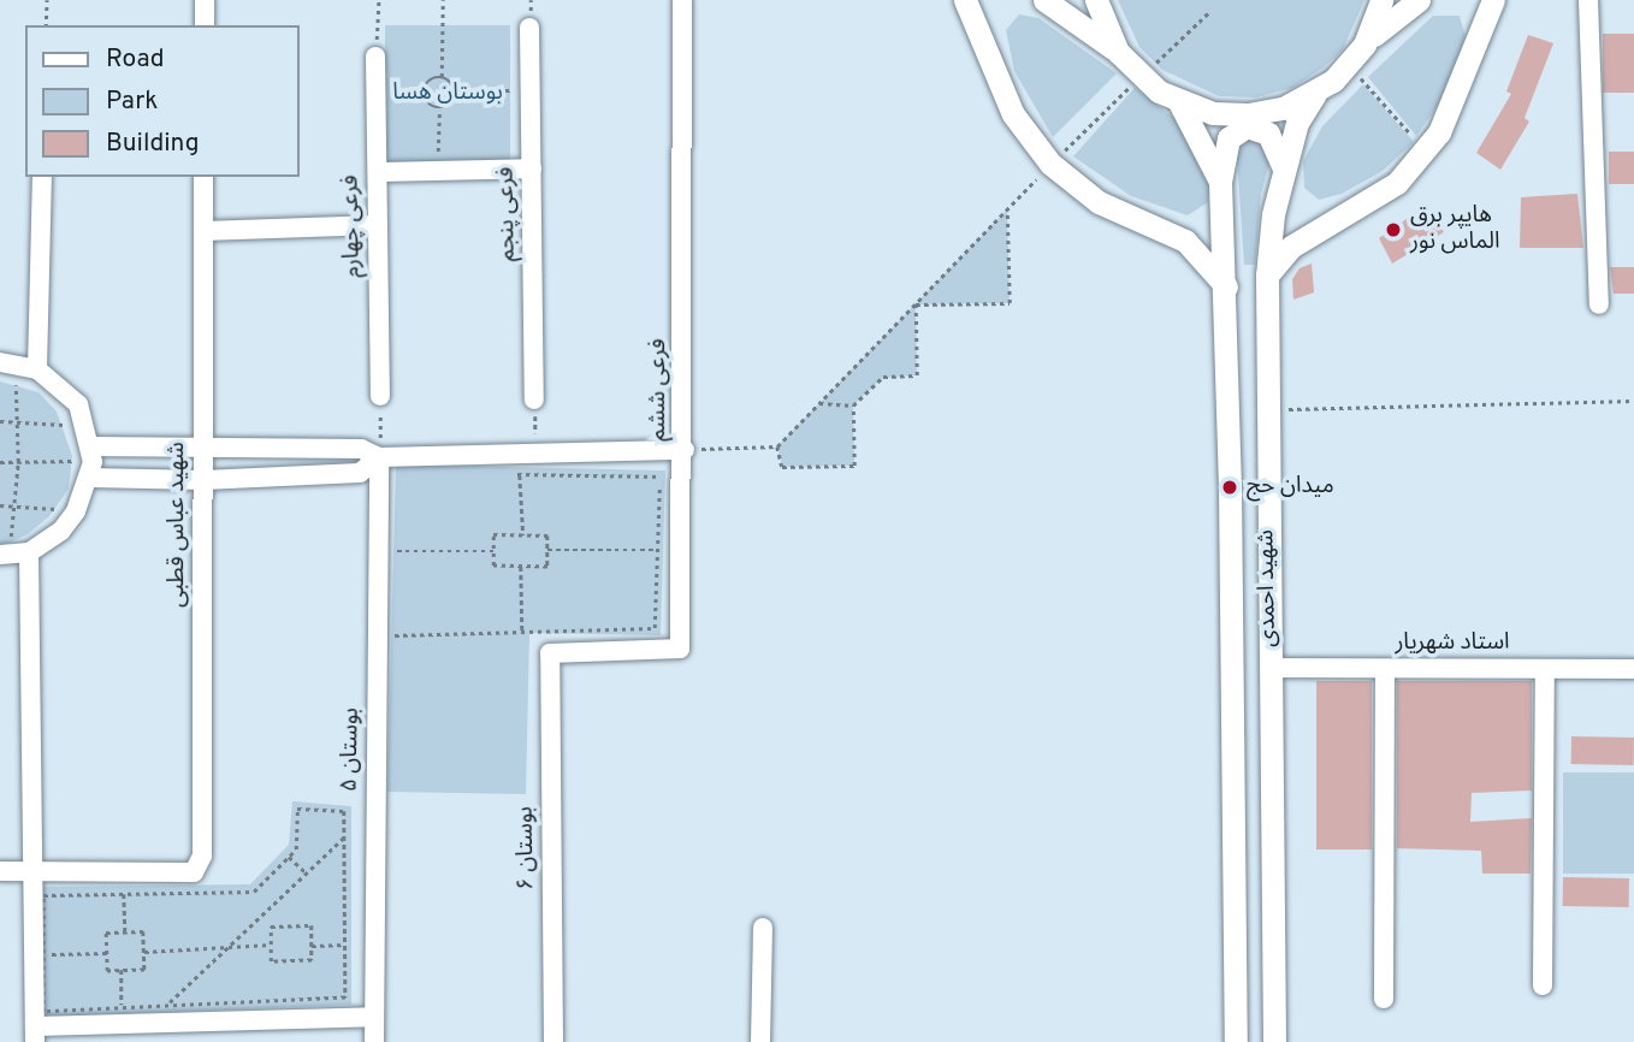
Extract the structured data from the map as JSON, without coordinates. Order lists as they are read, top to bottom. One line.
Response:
{"streets":{"main road":["شهید احمدی"],"street":["فرعی پنجم","فرعی چهارم","فرعی ششم","شهید عباس قطبی","استاد شهریار","بوستان ۵","بوستان ۶"]},"crossings":[["فرعی ششم","بوستان ۶"],["شهید احمدی","استاد شهریار"]],"parks":["بوستان هسا"],"places":["هایپر برق الماس نور","میدان حج"],"legend":["Road","Park","Building"]}
